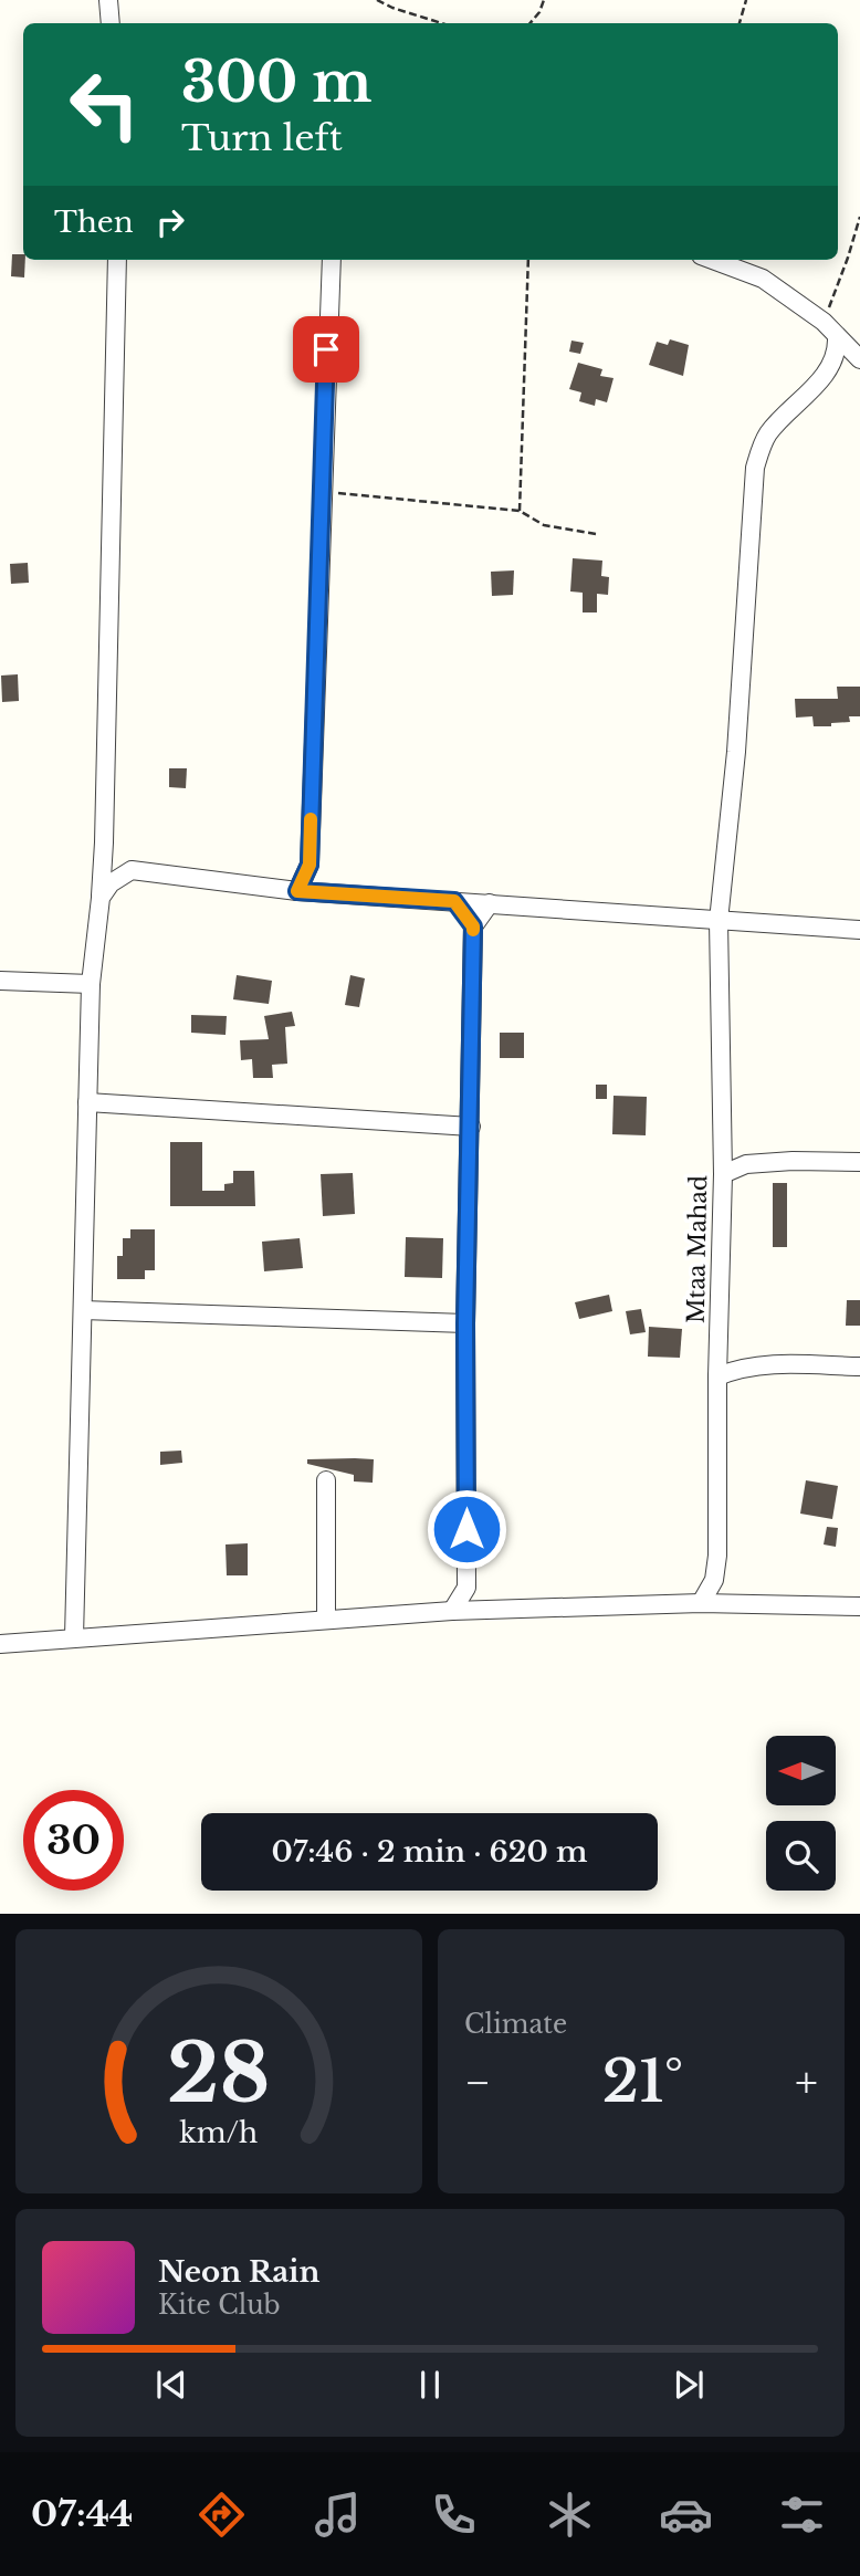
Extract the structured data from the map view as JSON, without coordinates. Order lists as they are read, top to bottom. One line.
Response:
{"streets":{"street":["Mtaa Mahad"]},"north":"left","page":{"turn":["300 m","Turn left"],"then":"Then","limit":"30","trip":"07:46 · 2 min · 620 m","tile":"Climate","heat":["−","21°","+"],"song":["Neon Rain","Kite Club"],"tabs":"07:44","gauge":["28","km/h"]}}
